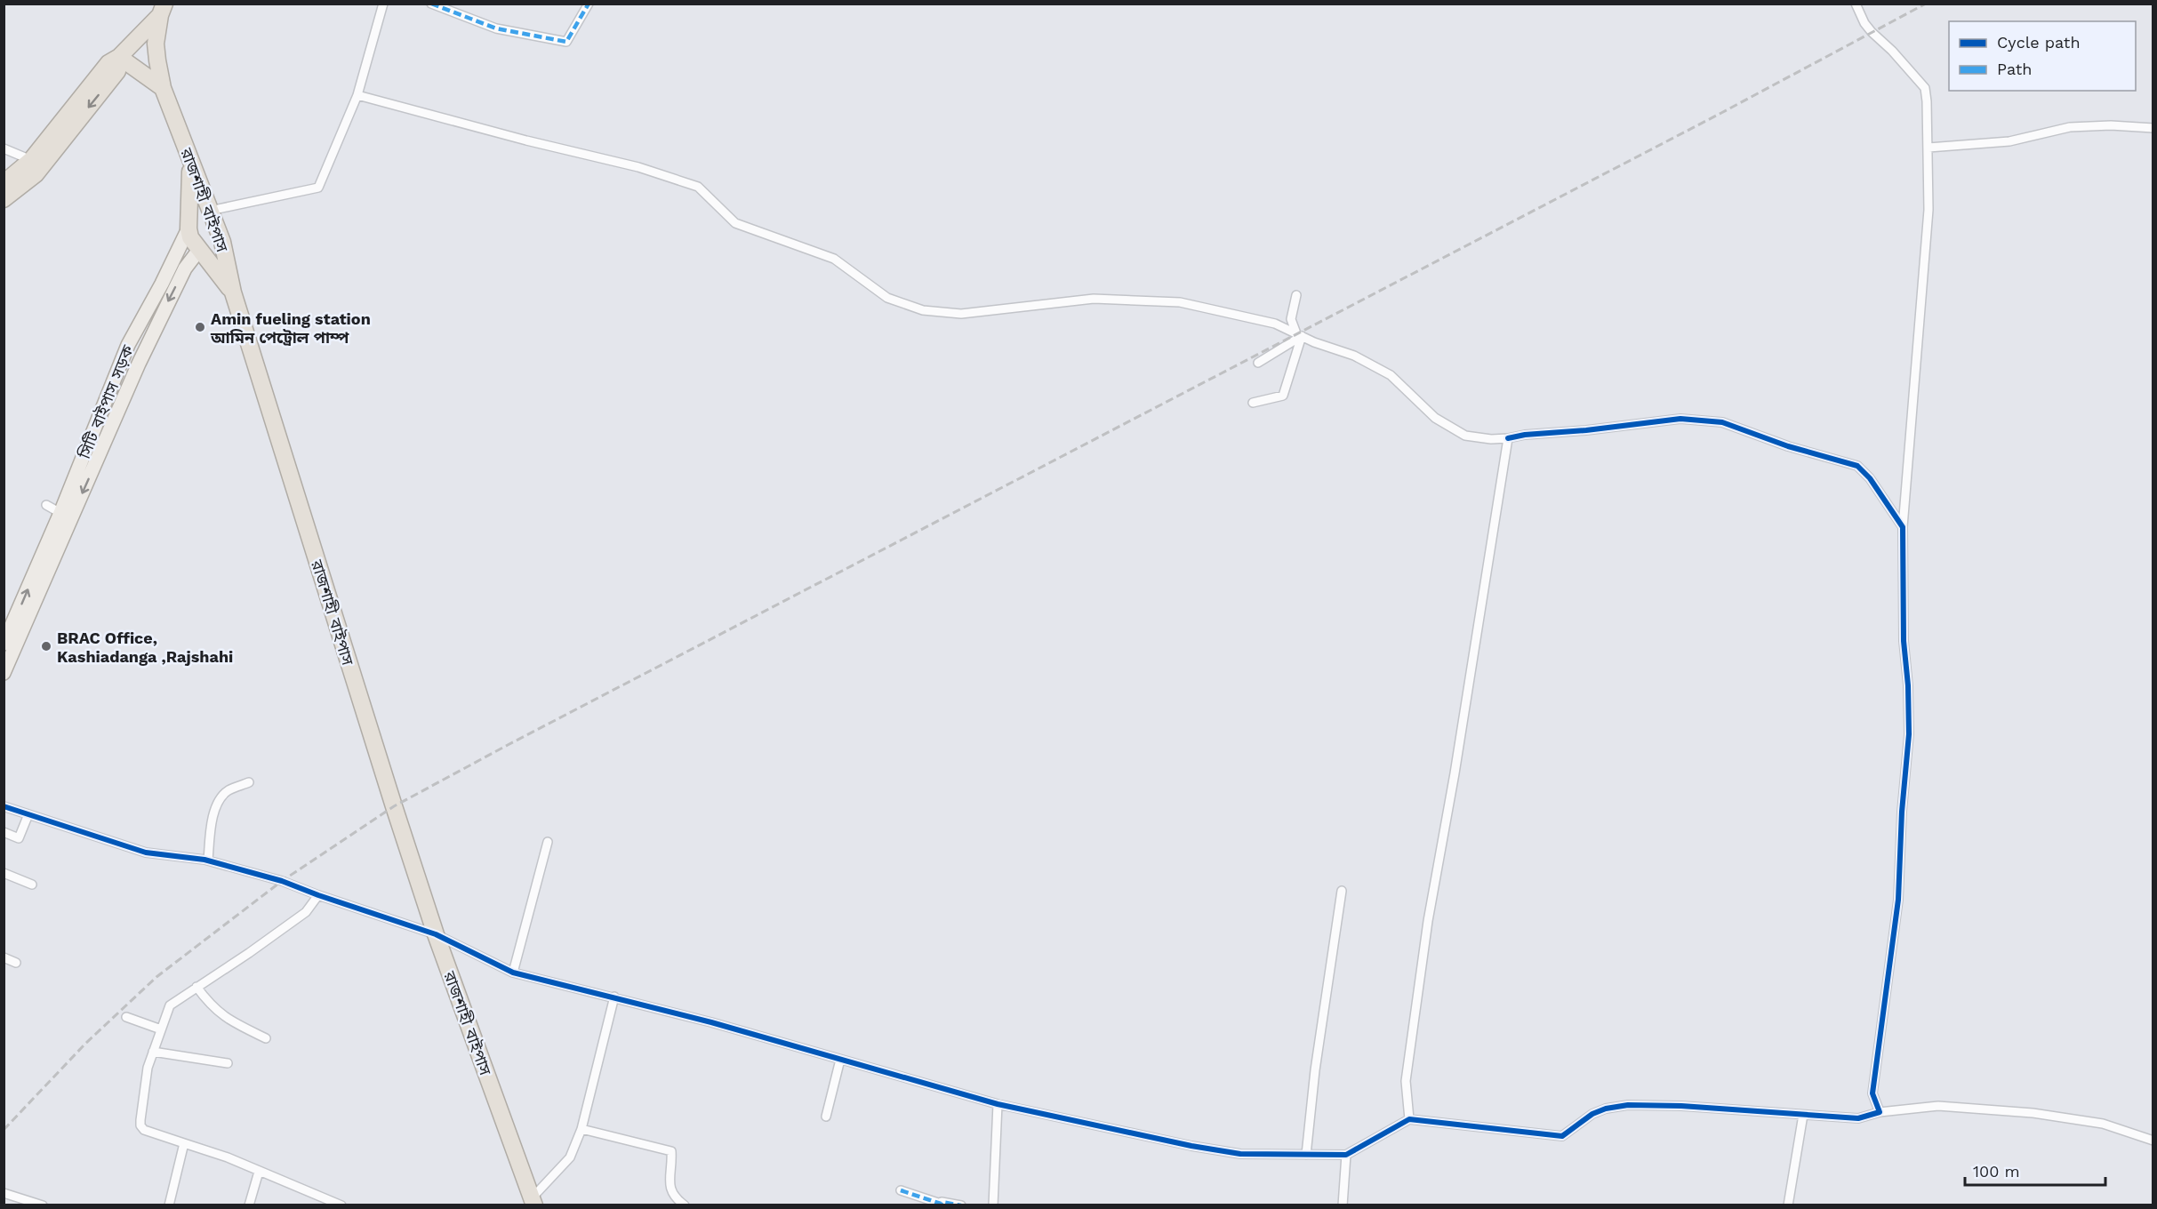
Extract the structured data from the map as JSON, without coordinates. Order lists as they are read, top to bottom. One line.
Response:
{"streets":{"highway":["রাজশাহী বাইপাস","সিটি বাইপাস সড়ক"]},"crossings":[["রাজশাহী বাইপাস","সিটি বাইপাস সড়ক"]],"places":["Amin fueling station আমিন পেট্রোল পাম্প","BRAC Office, Kashiadanga ,Rajshahi"],"legend":["Cycle path","Path"],"scale_bar":"100 m"}
